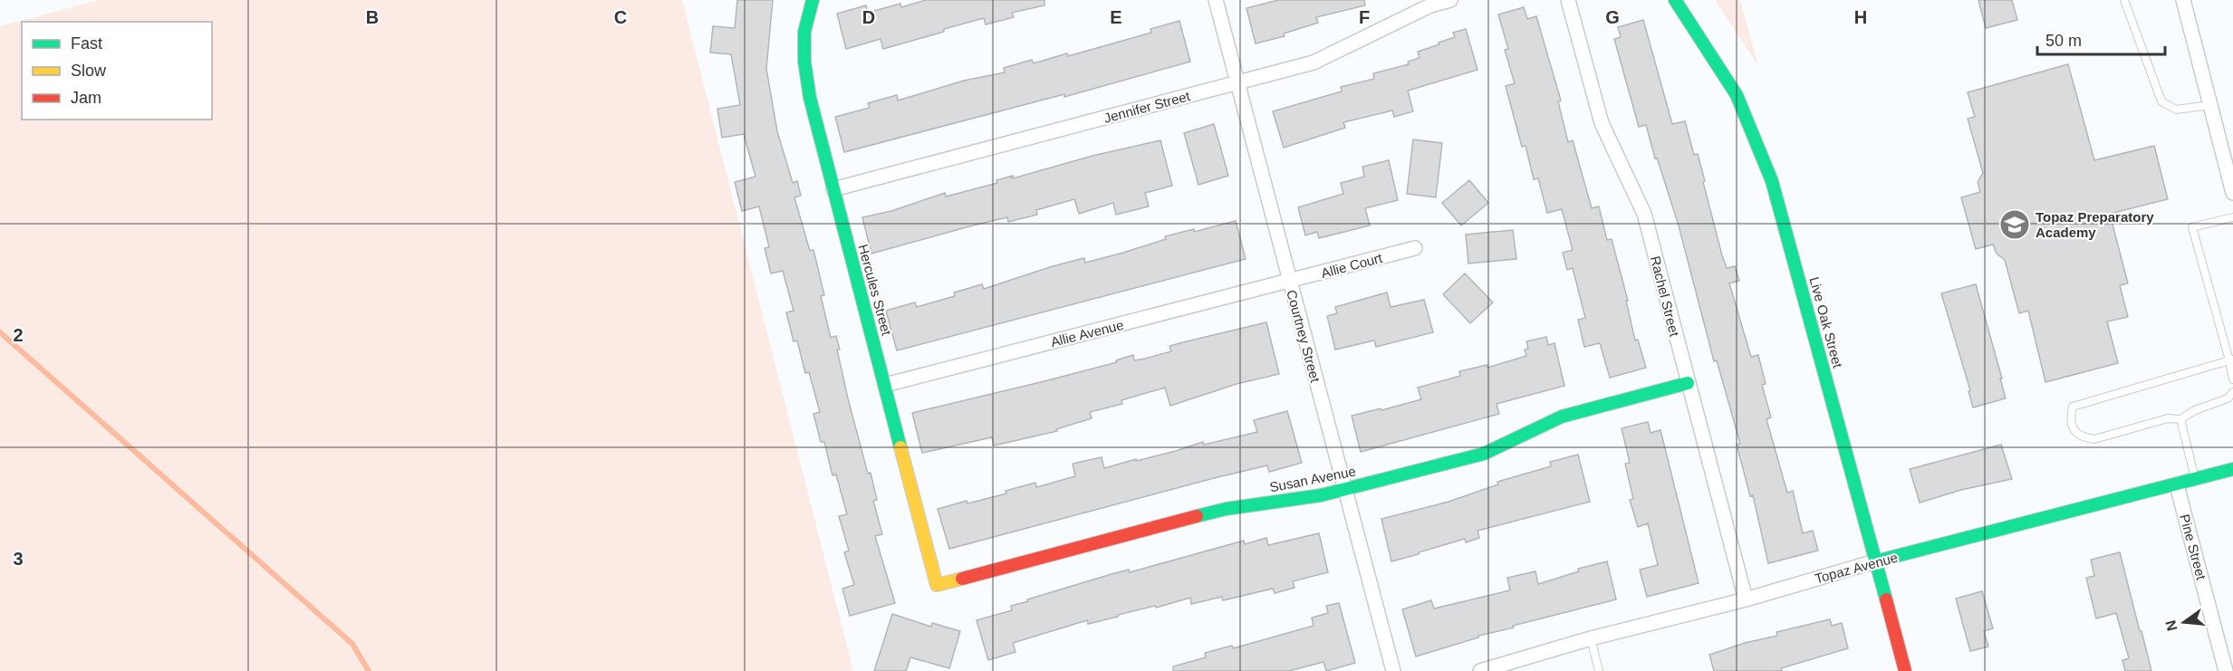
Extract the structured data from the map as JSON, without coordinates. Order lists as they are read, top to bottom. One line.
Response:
{"streets":{"street":["Jennifer Street","Allie Court","Hercules Street","Rachel Street","Live Oak Street","Allie Avenue","Courtney Street","Susan Avenue","Pine Street","Topaz Avenue"]},"crossings":[["Jennifer Street","Hercules Street"],["Jennifer Street","Courtney Street"],["Allie Court","Allie Avenue"],["Allie Court","Courtney Street"],["Hercules Street","Allie Avenue"],["Hercules Street","Susan Avenue"],["Rachel Street","Susan Avenue"],["Rachel Street","Topaz Avenue"],["Live Oak Street","Topaz Avenue"],["Allie Avenue","Courtney Street"],["Courtney Street","Susan Avenue"],["Pine Street","Topaz Avenue"]],"places":{"school or university":["Topaz Preparatory Academy"]},"legend":["Fast","Slow","Jam"],"scale_bar":"50 m","north":"left","grid":{"columns":["B","C","D","E","F","G","H"],"rows":["2","3"]}}
